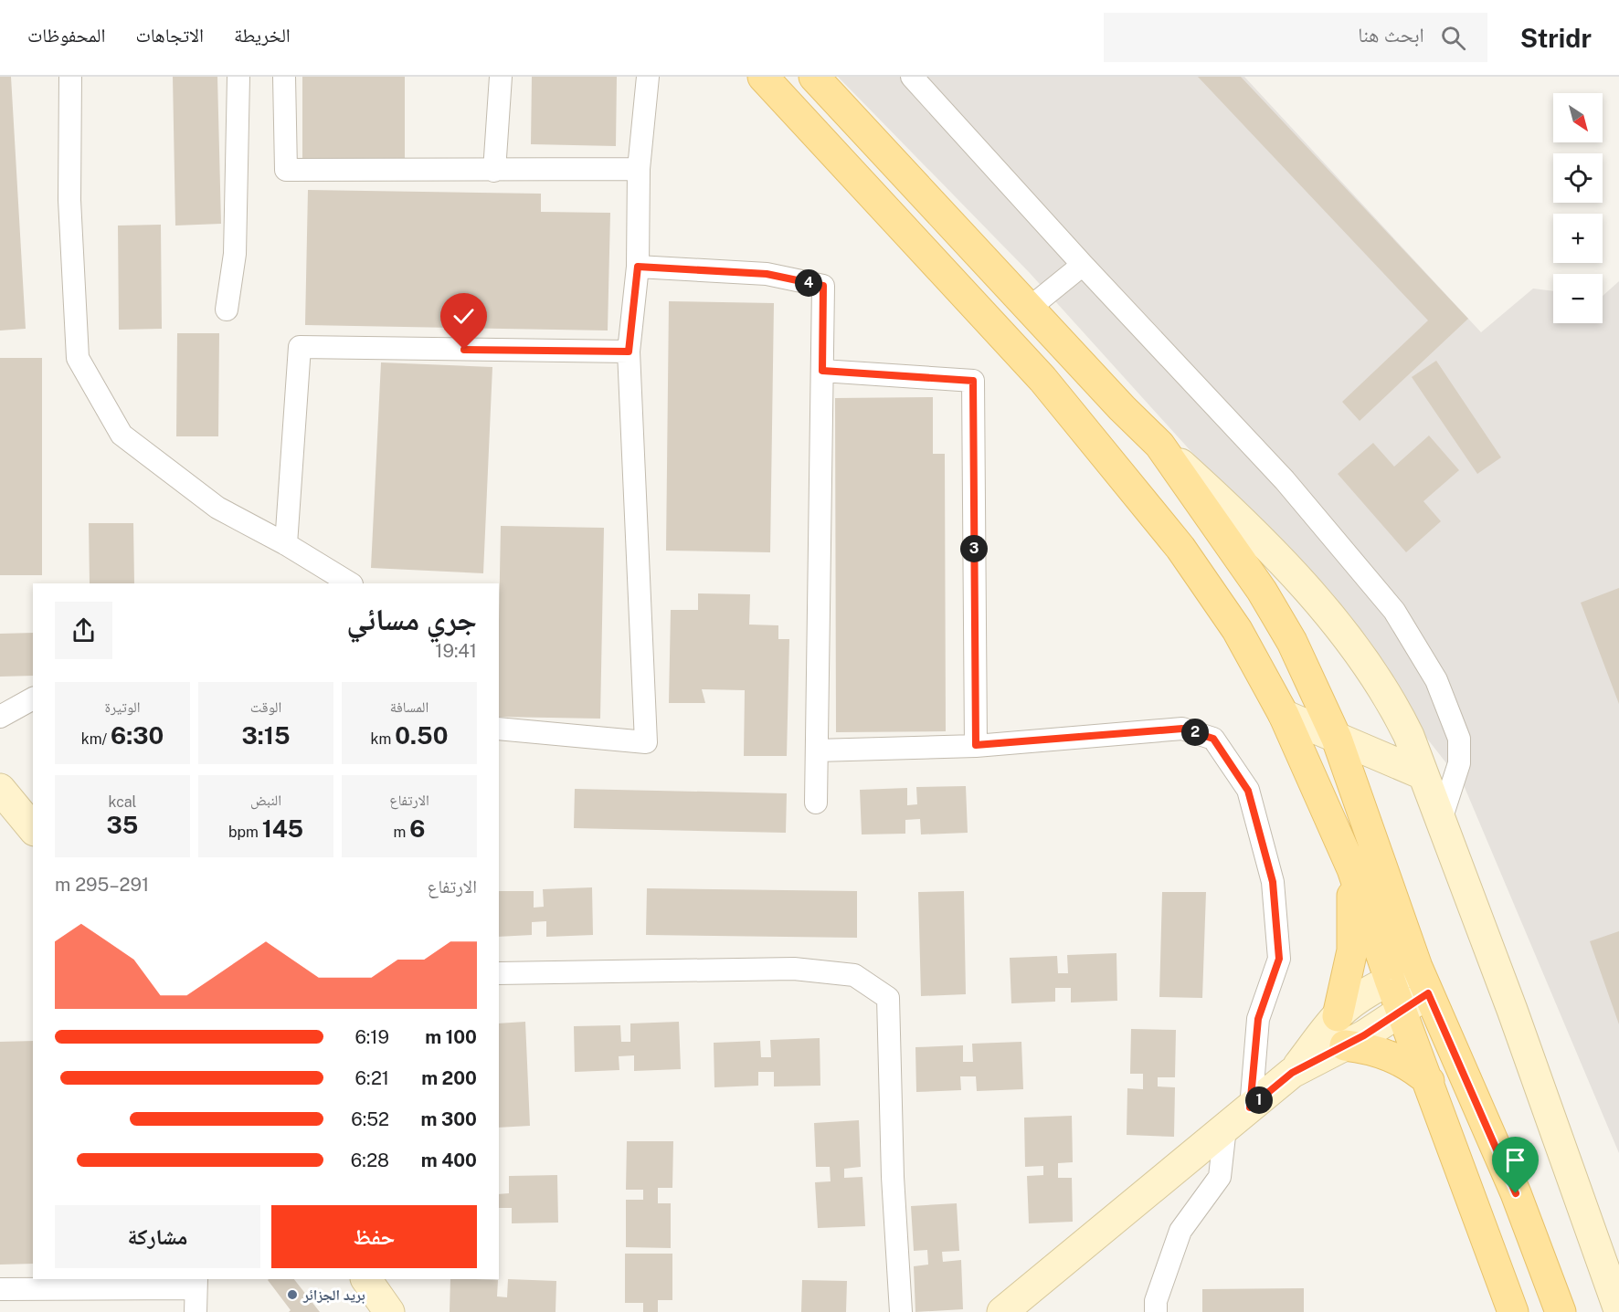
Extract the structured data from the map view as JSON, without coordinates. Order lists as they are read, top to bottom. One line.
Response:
{"places":["بريد الجزائر"],"north":"bottom right","page":{"header":"Stridr","search":"ابحث هنا","nav":["الخريطة","الاتجاهات","المحفوظات"],"map_buttons":["+","−"],"pins":["4","3","2","1"],"heading":["جري مسائي","19:41"],"stats":[["المسافة","0.50 km"],["الوقت","3:15"],["الوتيرة","6:30 /km"],["الارتفاع","6 m"],["النبض","145 bpm"],["kcal","35"]],"chart":["الارتفاع","291–295 m"],"list":[{"name":"100 m","note":"6:19"},{"name":"200 m","note":"6:21"},{"name":"300 m","note":"6:52"},{"name":"400 m","note":"6:28"}],"buttons":["حفظ","مشاركة"]}}
